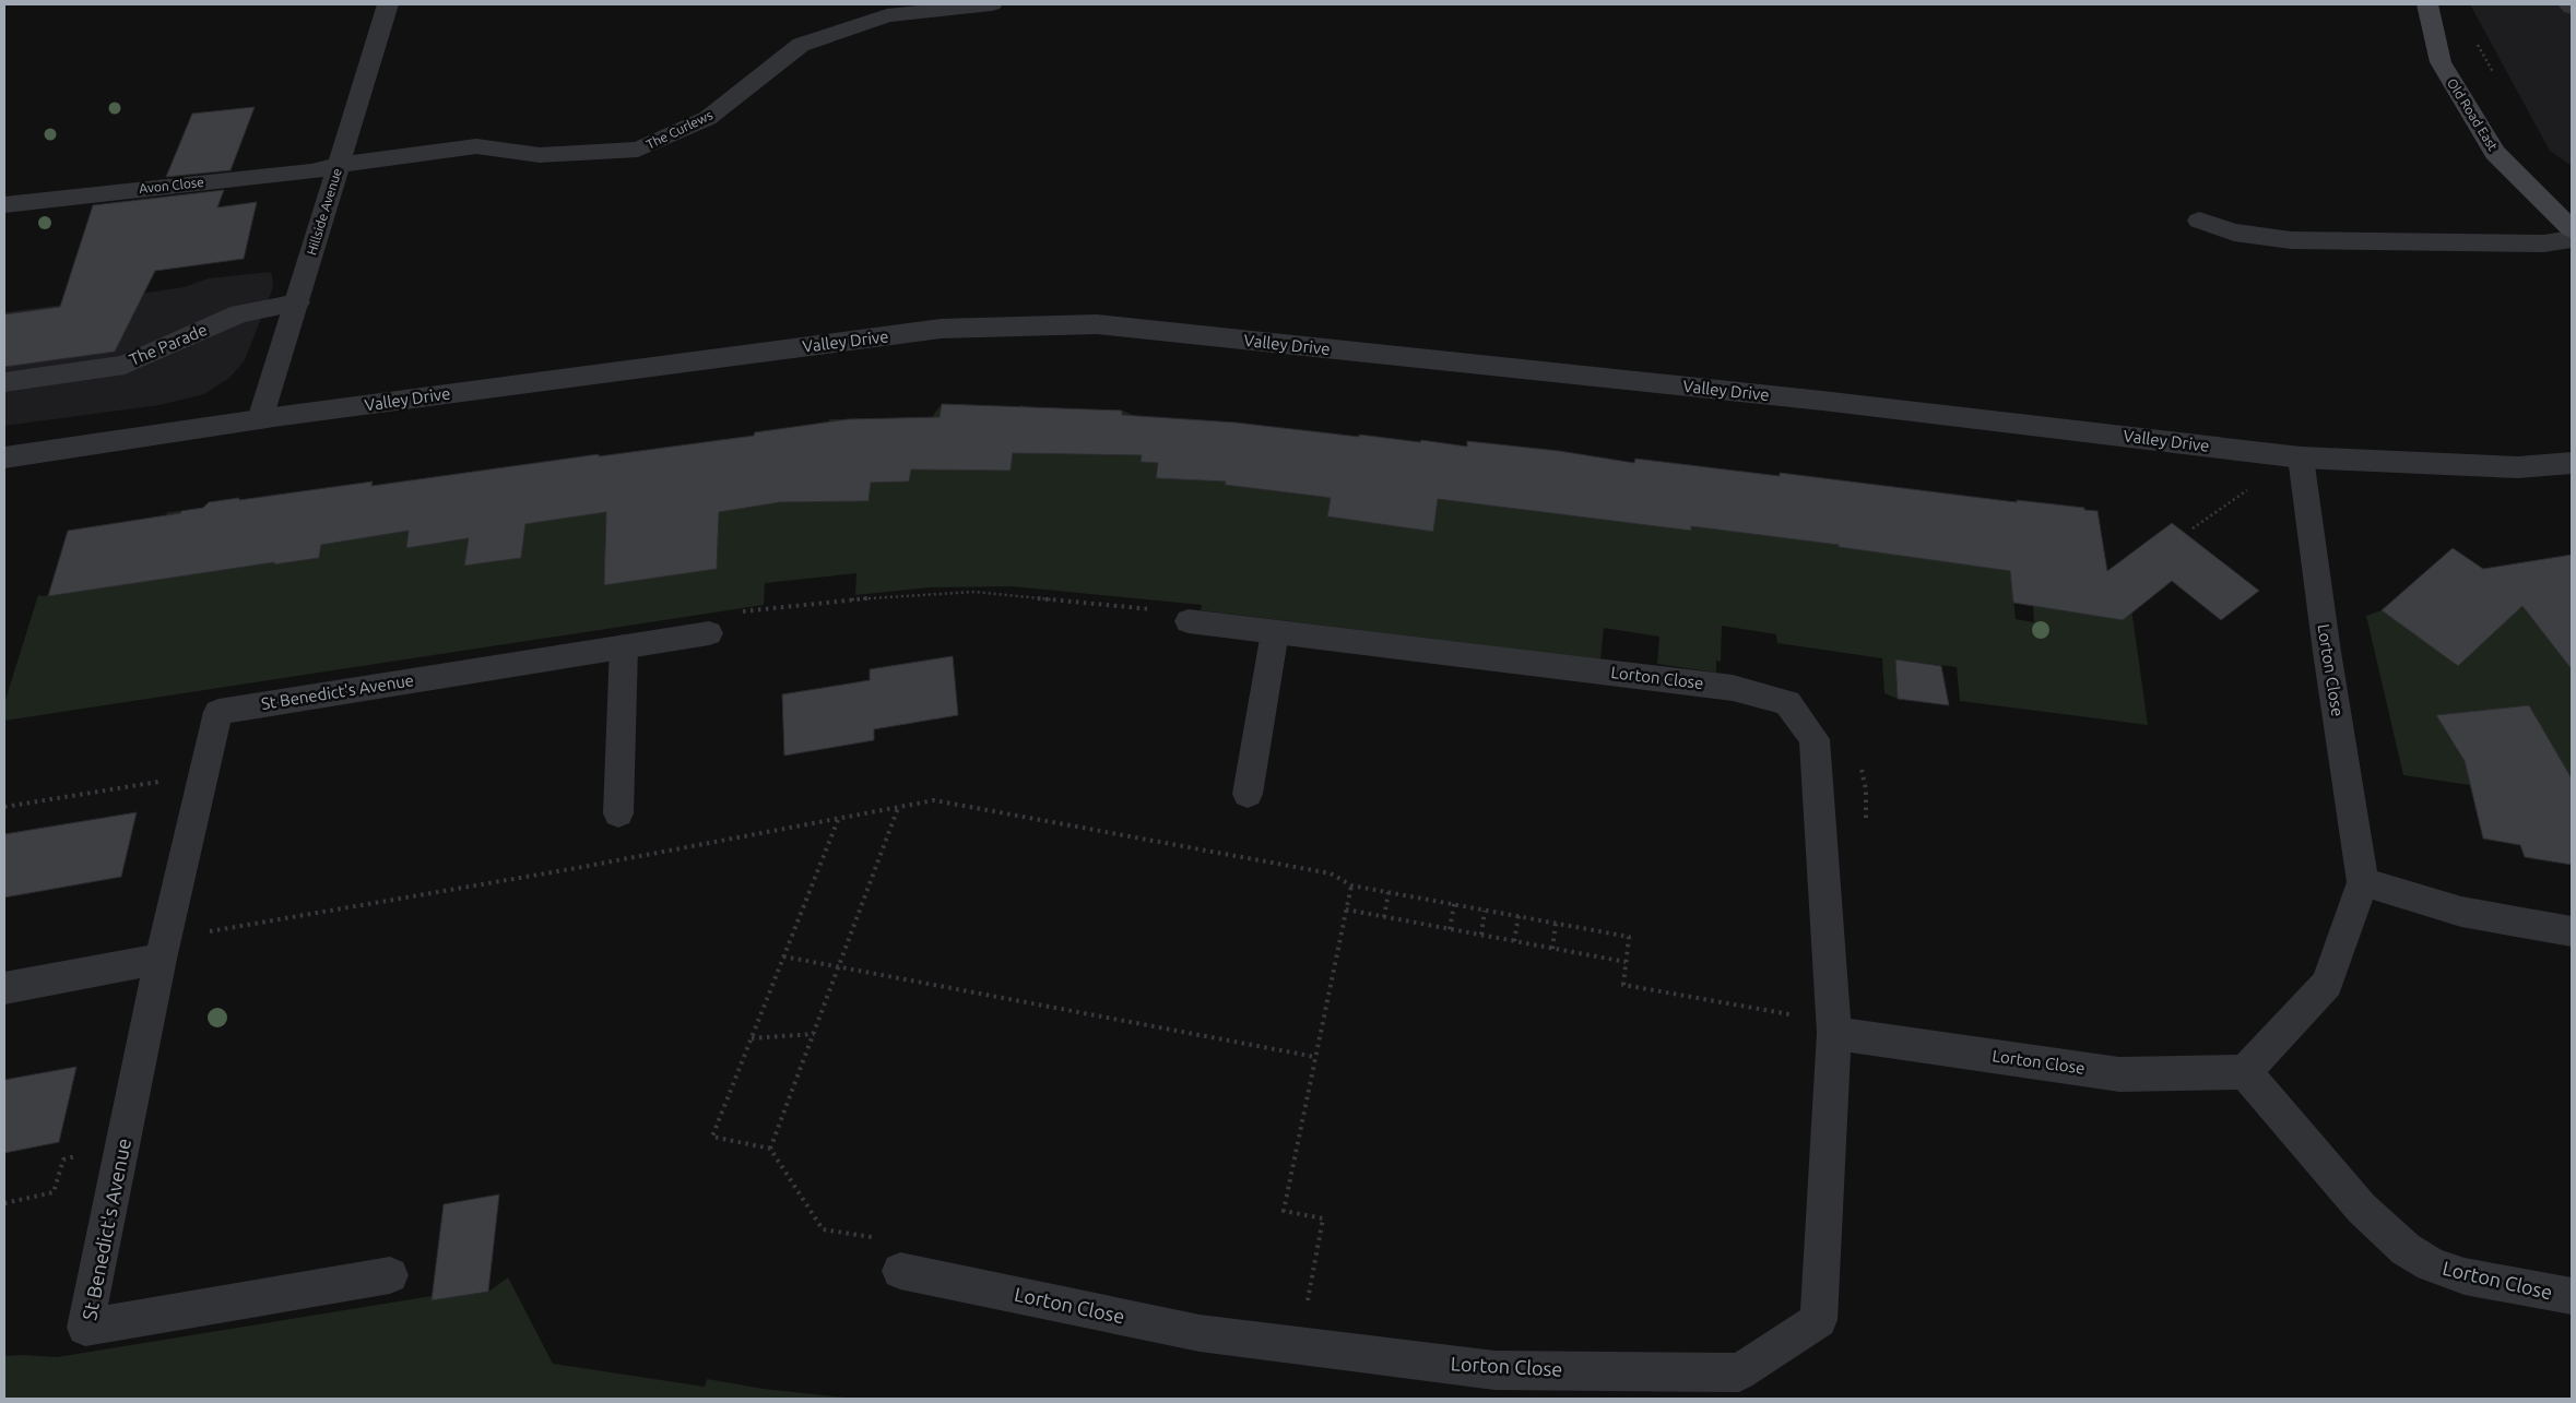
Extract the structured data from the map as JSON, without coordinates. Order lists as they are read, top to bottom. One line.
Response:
{"streets":{"main road":["Old Road East"],"street":["The Curlews","Avon Close","Hillside Avenue","Valley Drive","The Parade","Lorton Close","St Benedict's Avenue"]},"crossings":[["The Curlews","Avon Close"],["The Curlews","Hillside Avenue"],["Avon Close","Hillside Avenue"],["Hillside Avenue","Valley Drive"],["Hillside Avenue","The Parade"],["Valley Drive","Lorton Close"]]}
